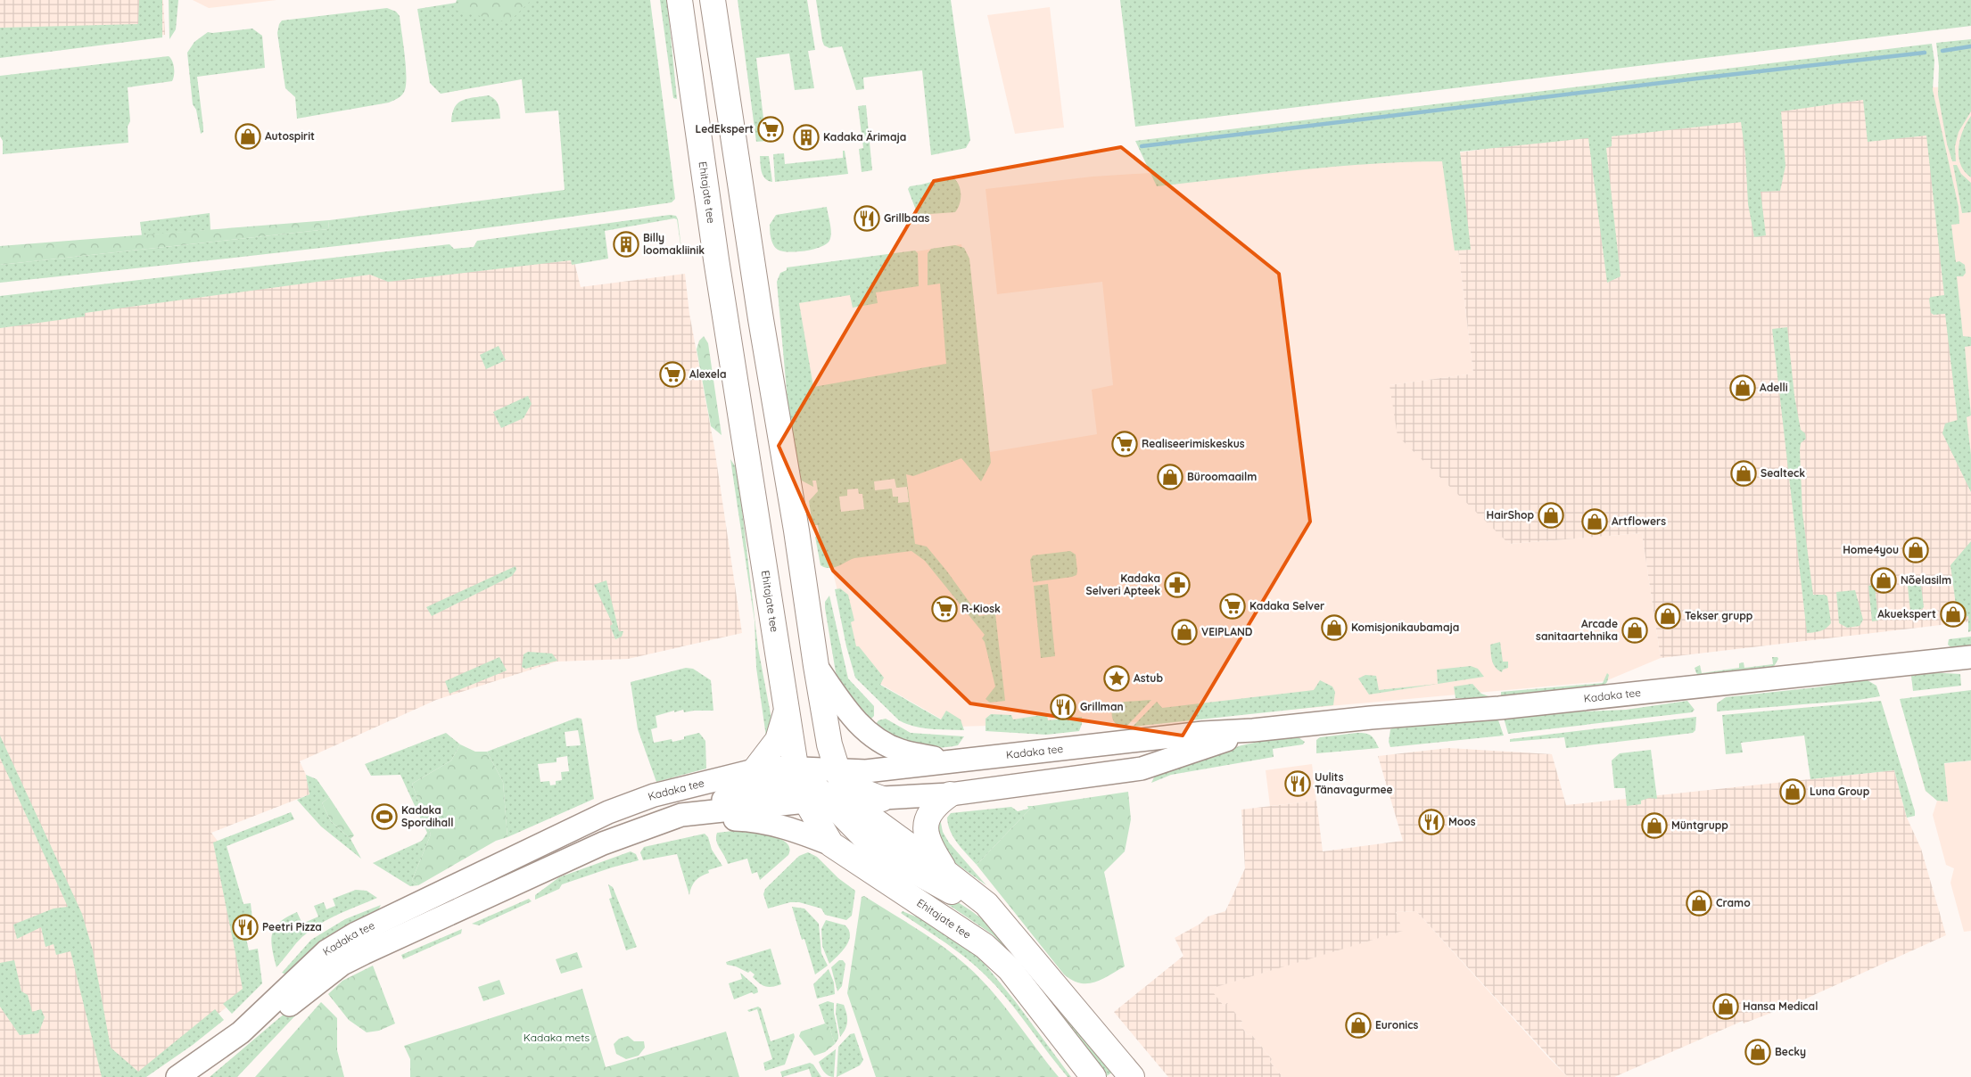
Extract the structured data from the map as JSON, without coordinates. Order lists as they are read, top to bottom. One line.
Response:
{"streets":{"main road":["Ehitajate tee","Kadaka tee"]},"crossings":[["Ehitajate tee","Kadaka tee"]],"parks":["Kadaka mets"],"places":{"supermarket":["LedEkspert","Alexela","Realiseerimiskeskus","Kadaka Selver","R-Kiosk"],"shop":["Autospirit","Adelli","Sealteck","Büroomaailm","HairShop","Artflowers","Home4you","Nõelasilm","Akuekspert","Tekser grupp","Komisjonikaubamaja","Arcade sanitaartehnika","VEIPLAND","Luna Group","Müntgrupp","Cramo","Hansa Medical","Euronics","Becky"],"building":["Kadaka Ärimaja","Billy loomakliinik"],"restaurant":["Grillbaas","Grillman","Uulits Tänavagurmee","Moos","Peetri Pizza"],"pharmacy":["Kadaka Selveri Apteek"],"place":["Astub"],"sports":["Kadaka Spordihall"]}}
